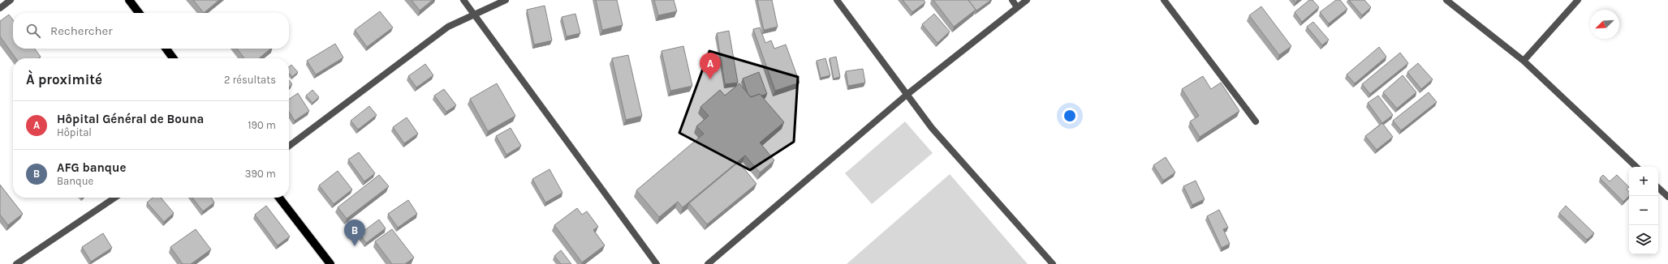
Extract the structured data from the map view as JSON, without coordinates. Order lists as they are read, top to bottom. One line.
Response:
{"north":"bottom left","page":{"search":"Rechercher","pins":["A","B"],"heading":["À proximité","2 résultats"],"list":[{"mark":"A","name":"Hôpital Général de Bouna","note":"Hôpital","value":"190 m"},{"mark":"B","name":"AFG banque","note":"Banque","value":"390 m"}],"map_buttons":["+","−"]}}
